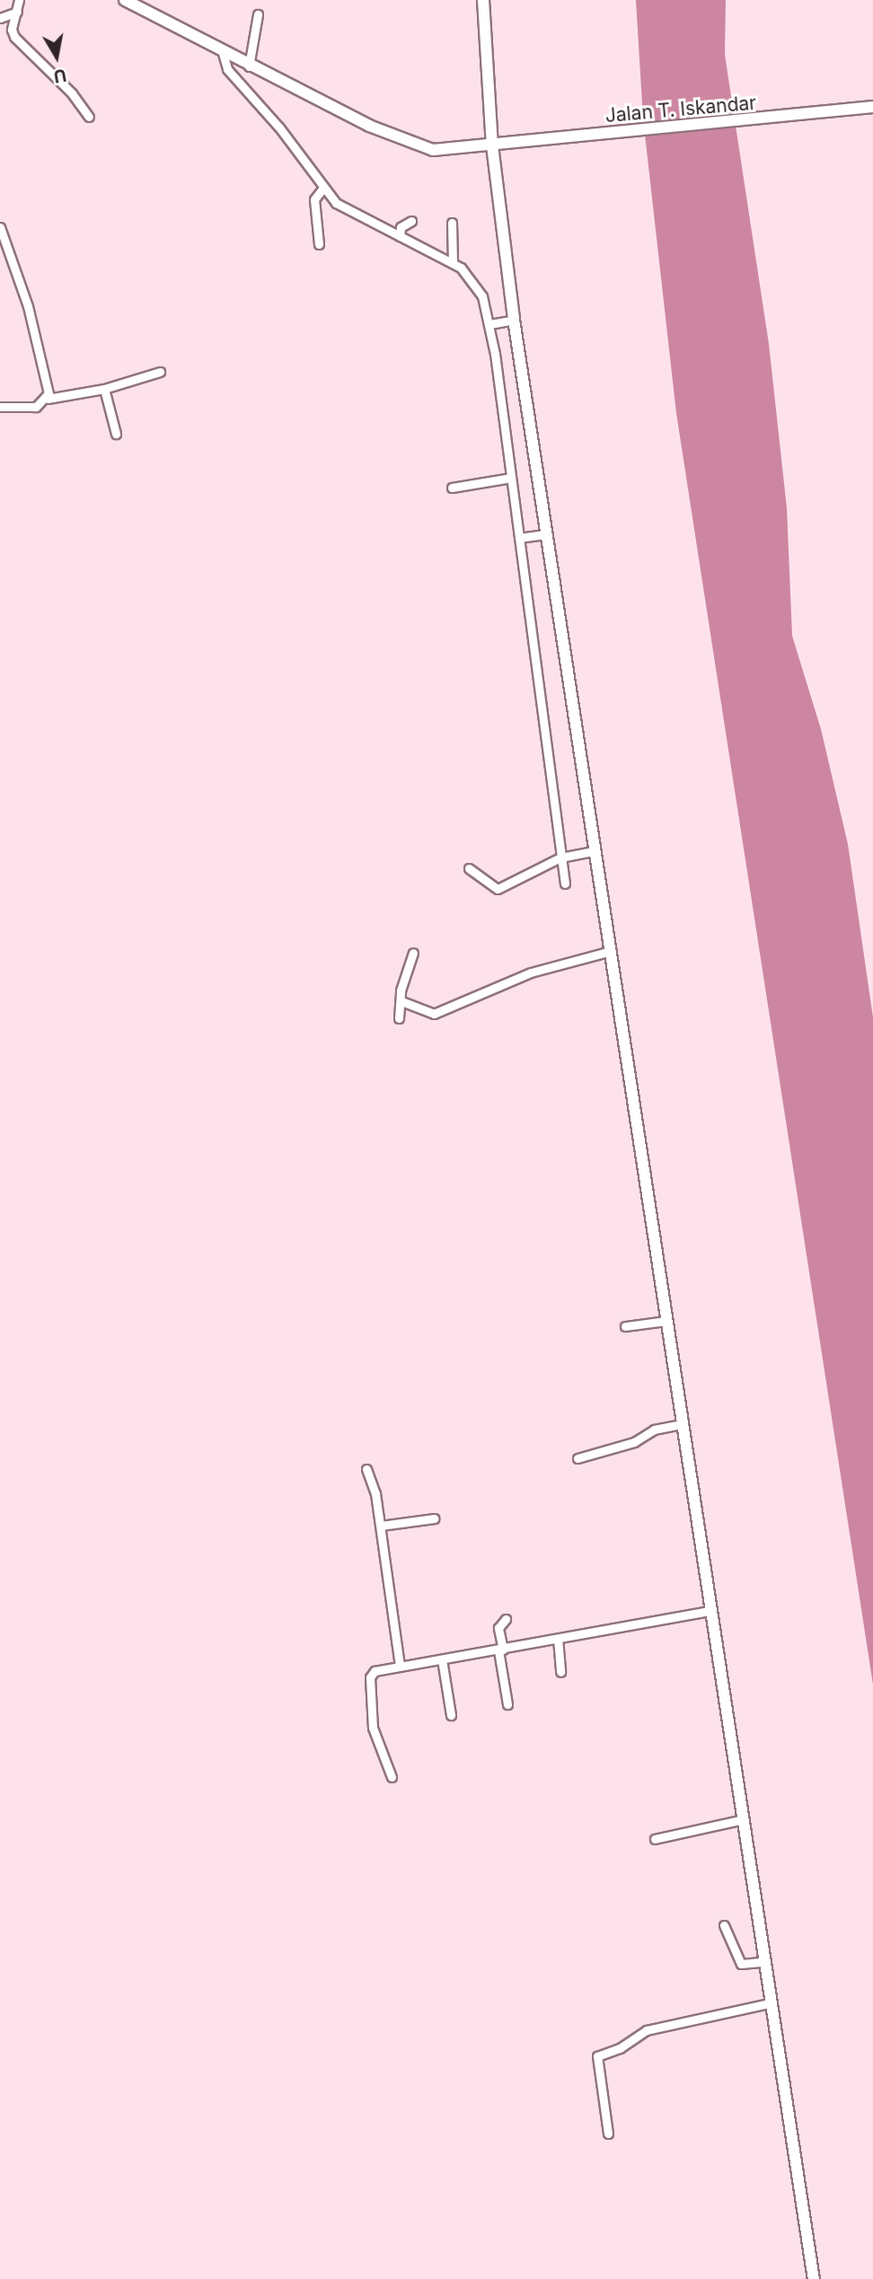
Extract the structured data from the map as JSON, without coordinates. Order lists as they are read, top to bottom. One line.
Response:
{"streets":{"street":["Jalan T. Iskandar"]},"north":"bottom"}
